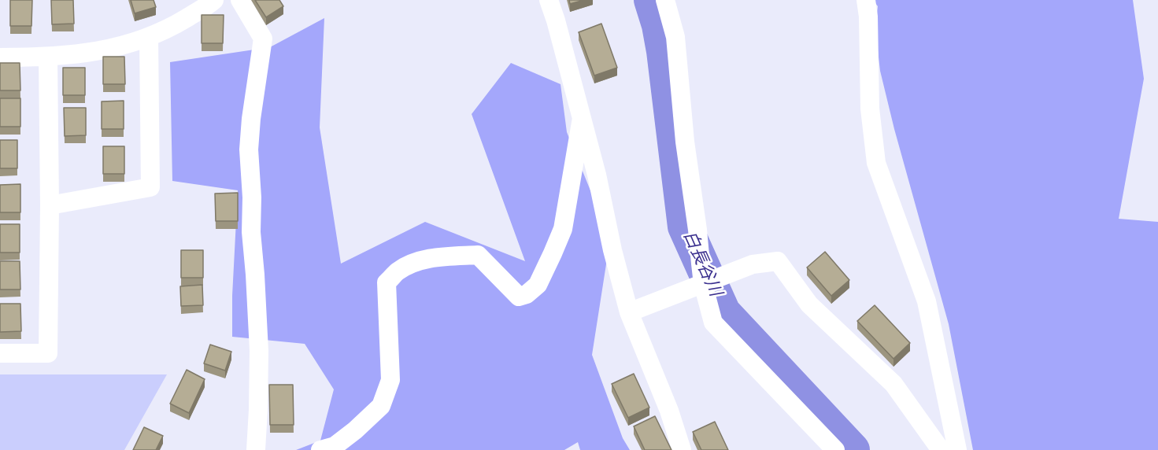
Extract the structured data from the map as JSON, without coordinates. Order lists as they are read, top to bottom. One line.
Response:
{"water":["白長谷川"]}
